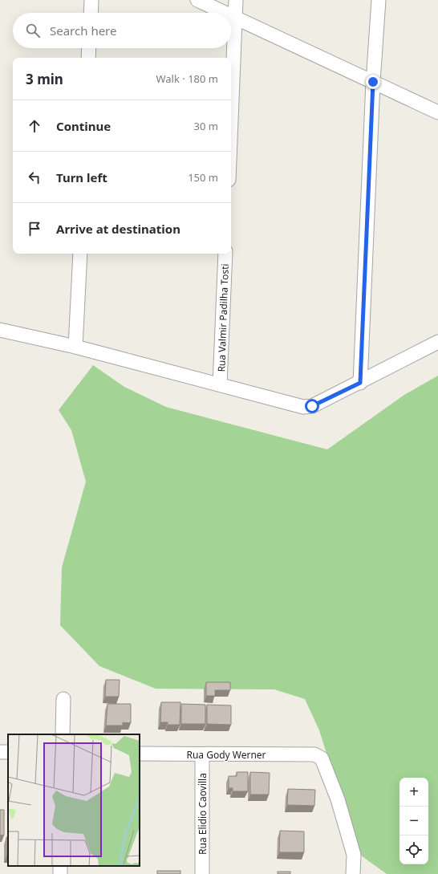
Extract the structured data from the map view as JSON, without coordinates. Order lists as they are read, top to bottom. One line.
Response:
{"streets":{"street":["Rua Valmir Padilha Tosti","Rua Gody Werner","Rua Elidio Caovilla"]},"crossings":[["Rua Gody Werner","Rua Elidio Caovilla"]],"page":{"search":"Search here","heading":["3 min","Walk · 180 m"],"list":[["Continue","30 m"],["Turn left","150 m"],"Arrive at destination"],"map_buttons":["+","−"]}}
